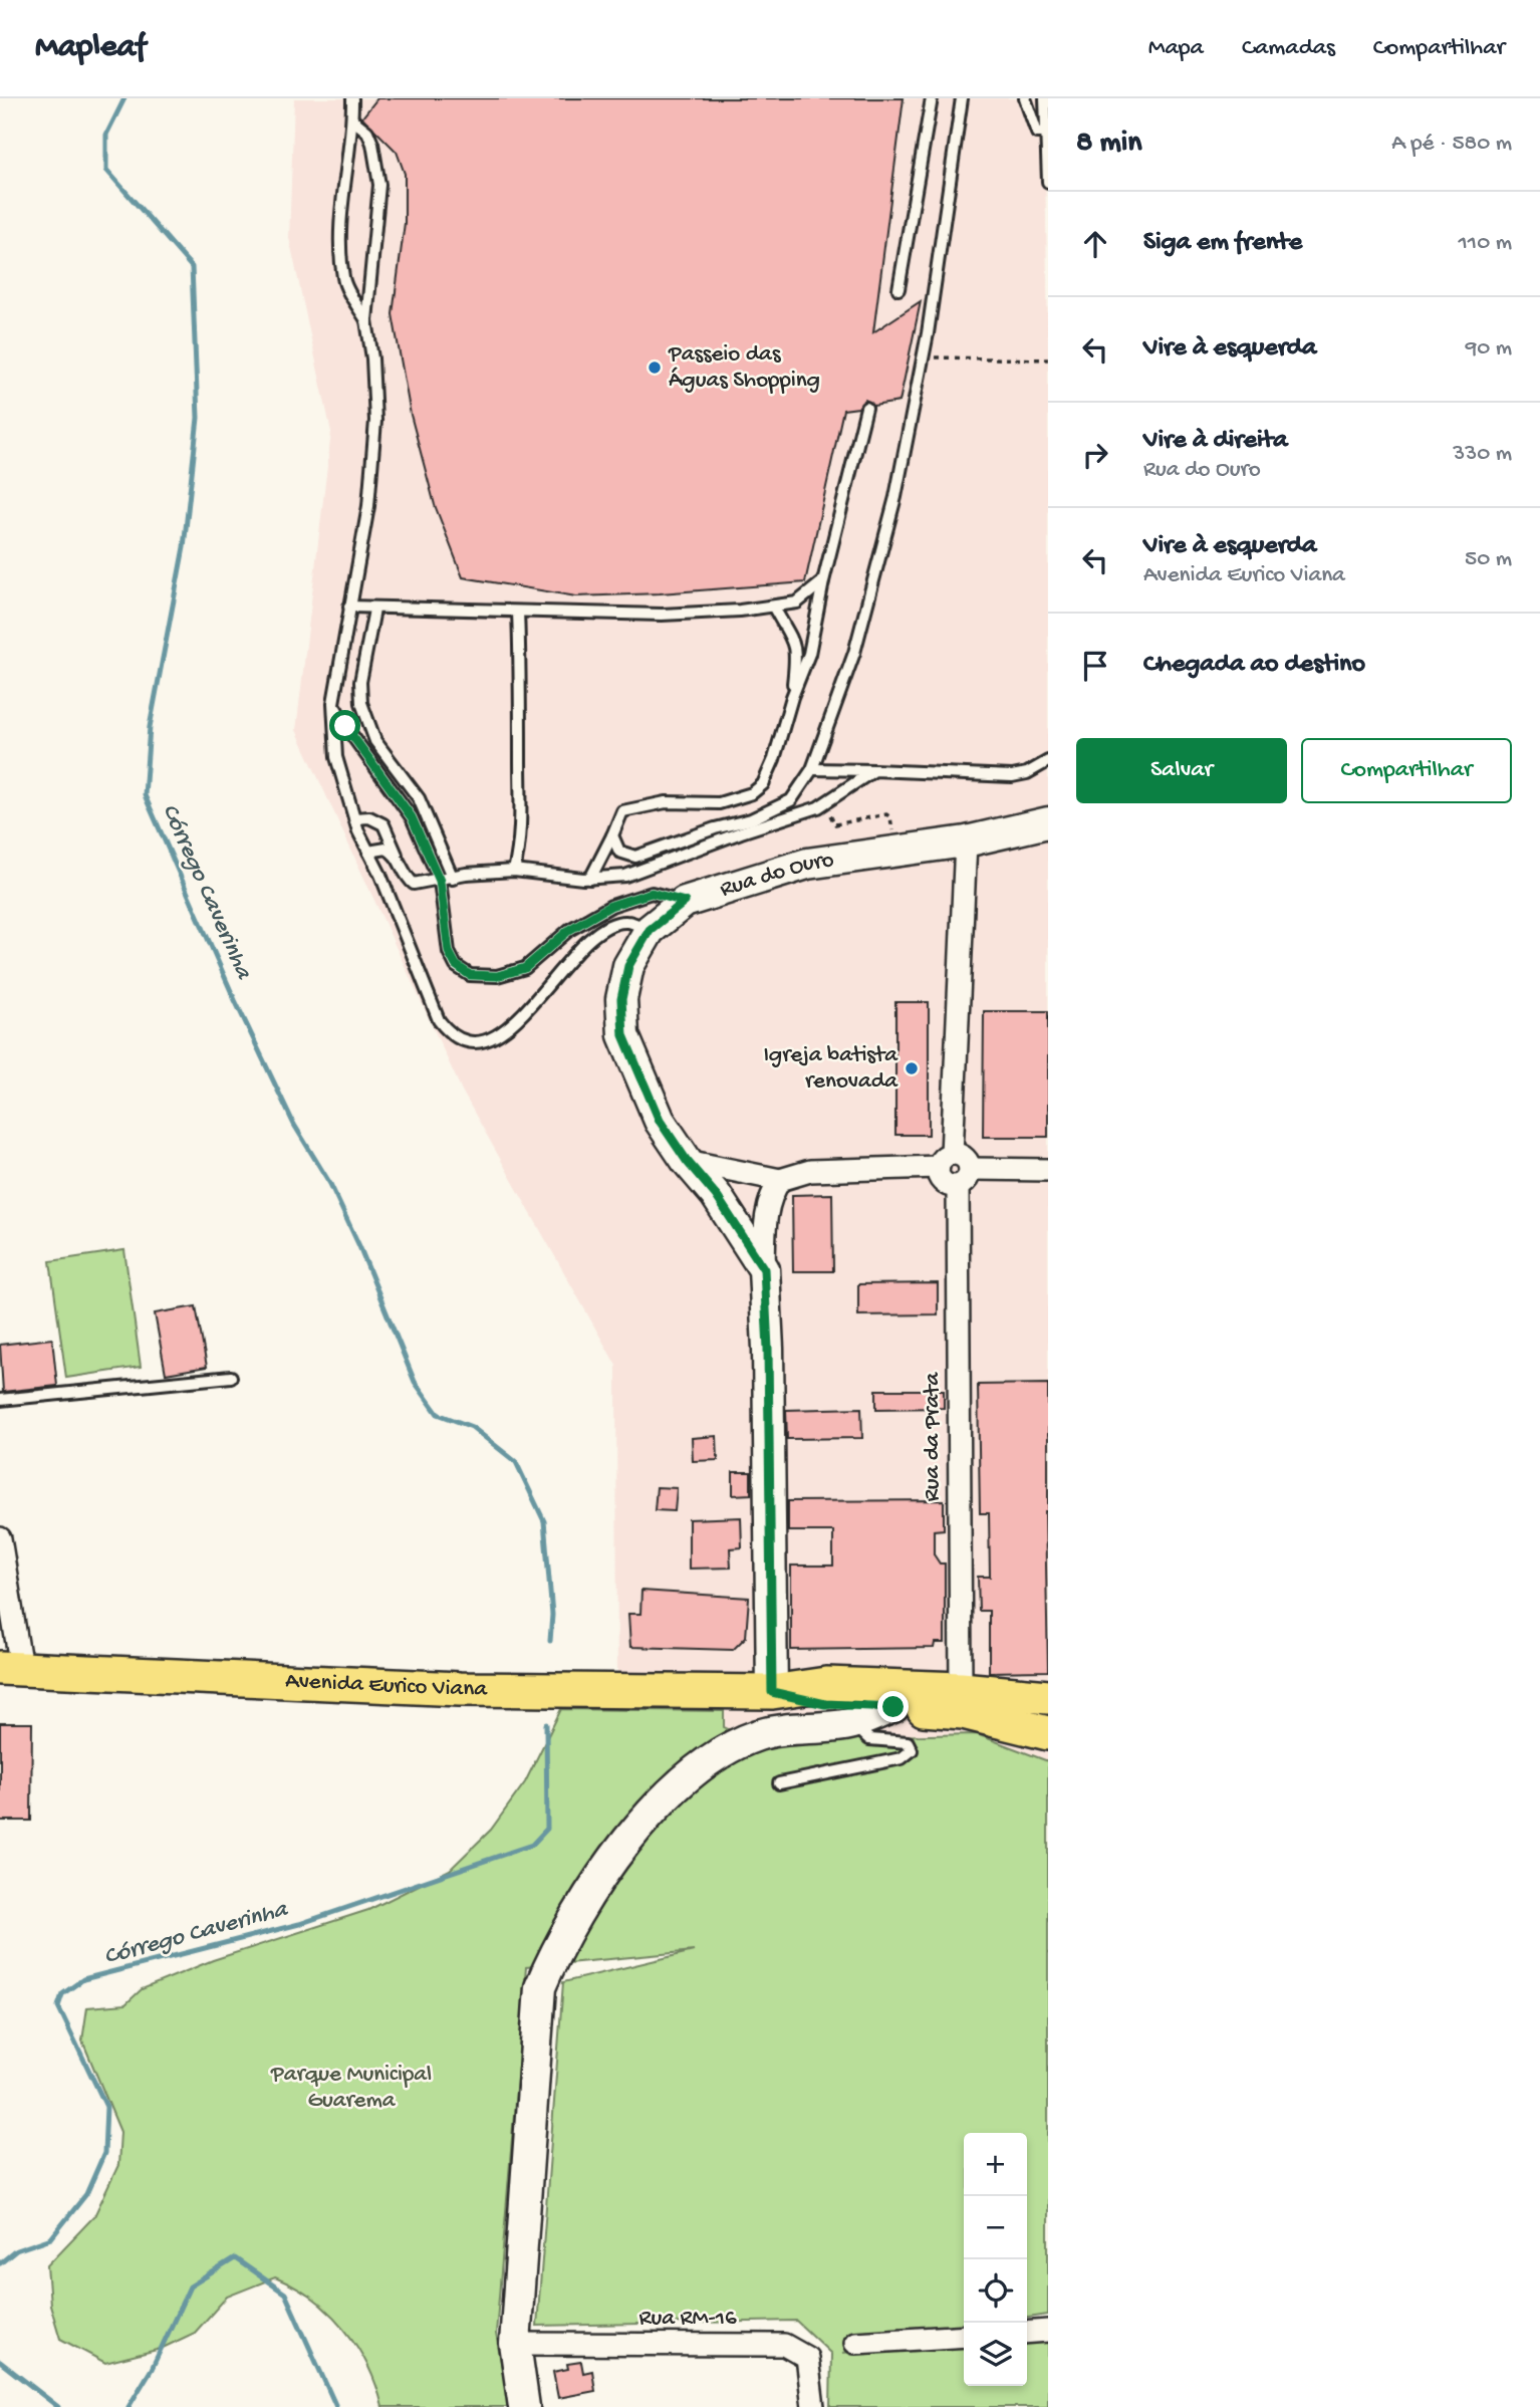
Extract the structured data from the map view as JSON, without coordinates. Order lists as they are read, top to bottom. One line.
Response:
{"streets":{"main road":["Avenida Eurico Viana"],"street":["Rua do Ouro","Rua da Prata","Rua RM-16"]},"crossings":[["Rua da Prata","Avenida Eurico Viana"]],"water":["Córrego Caverinha"],"parks":["Parque Municipal Guarema"],"places":["Passeio das Águas Shopping","Igreja batista renovada"],"page":{"header":"Mapleaf","nav":["Mapa","Camadas","Compartilhar"],"heading":["8 min","A pé · 580 m"],"list":[["Siga em frente","110 m"],["Vire à esquerda","90 m"],["Vire à direita","Rua do Ouro","330 m"],["Vire à esquerda","Avenida Eurico Viana","50 m"],"Chegada ao destino"],"buttons":["Salvar","Compartilhar"],"map_buttons":["+","−"]}}
